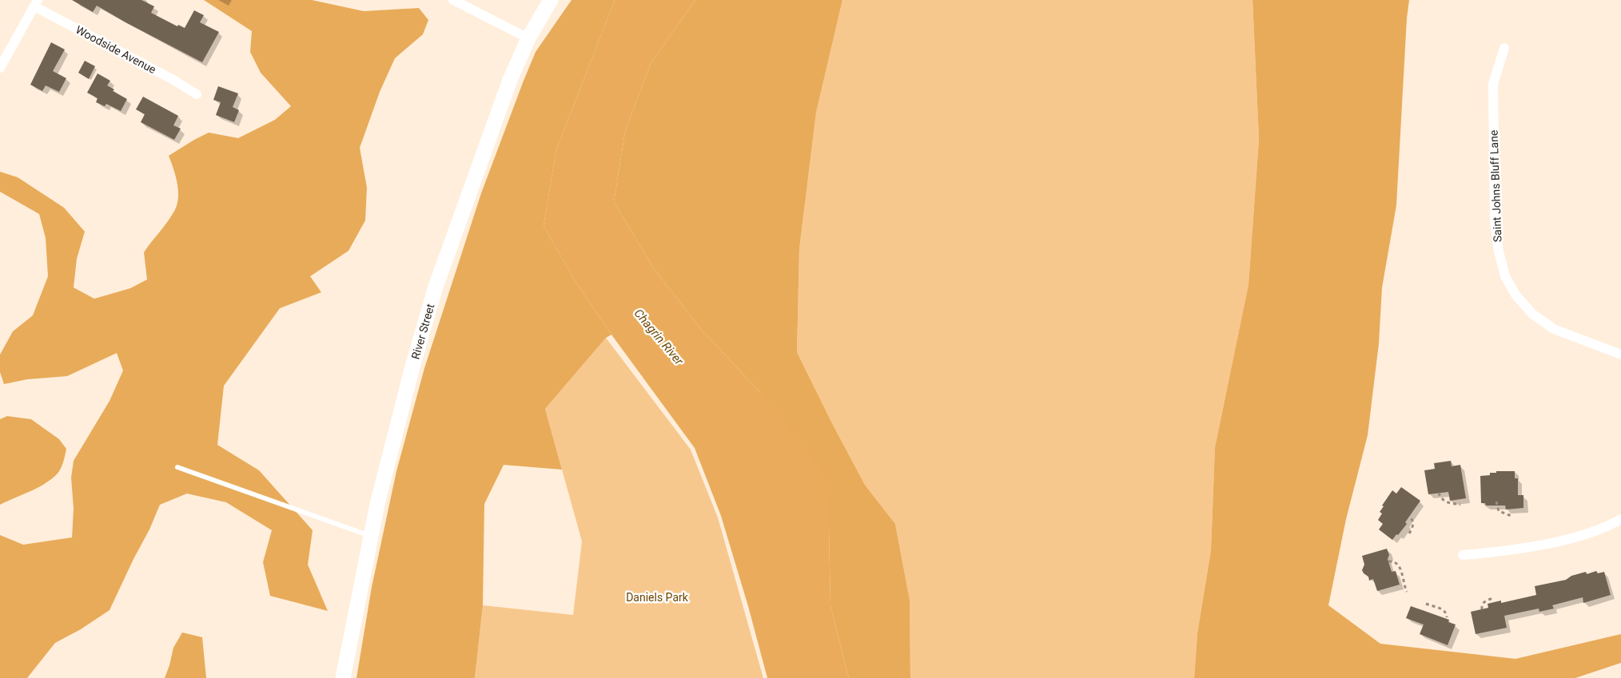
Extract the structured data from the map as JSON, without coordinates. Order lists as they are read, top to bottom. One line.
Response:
{"streets":{"main road":["River Street"],"street":["Woodside Avenue","Saint Johns Bluff Lane"]},"water":["Chagrin River"],"parks":["Daniels Park"]}
